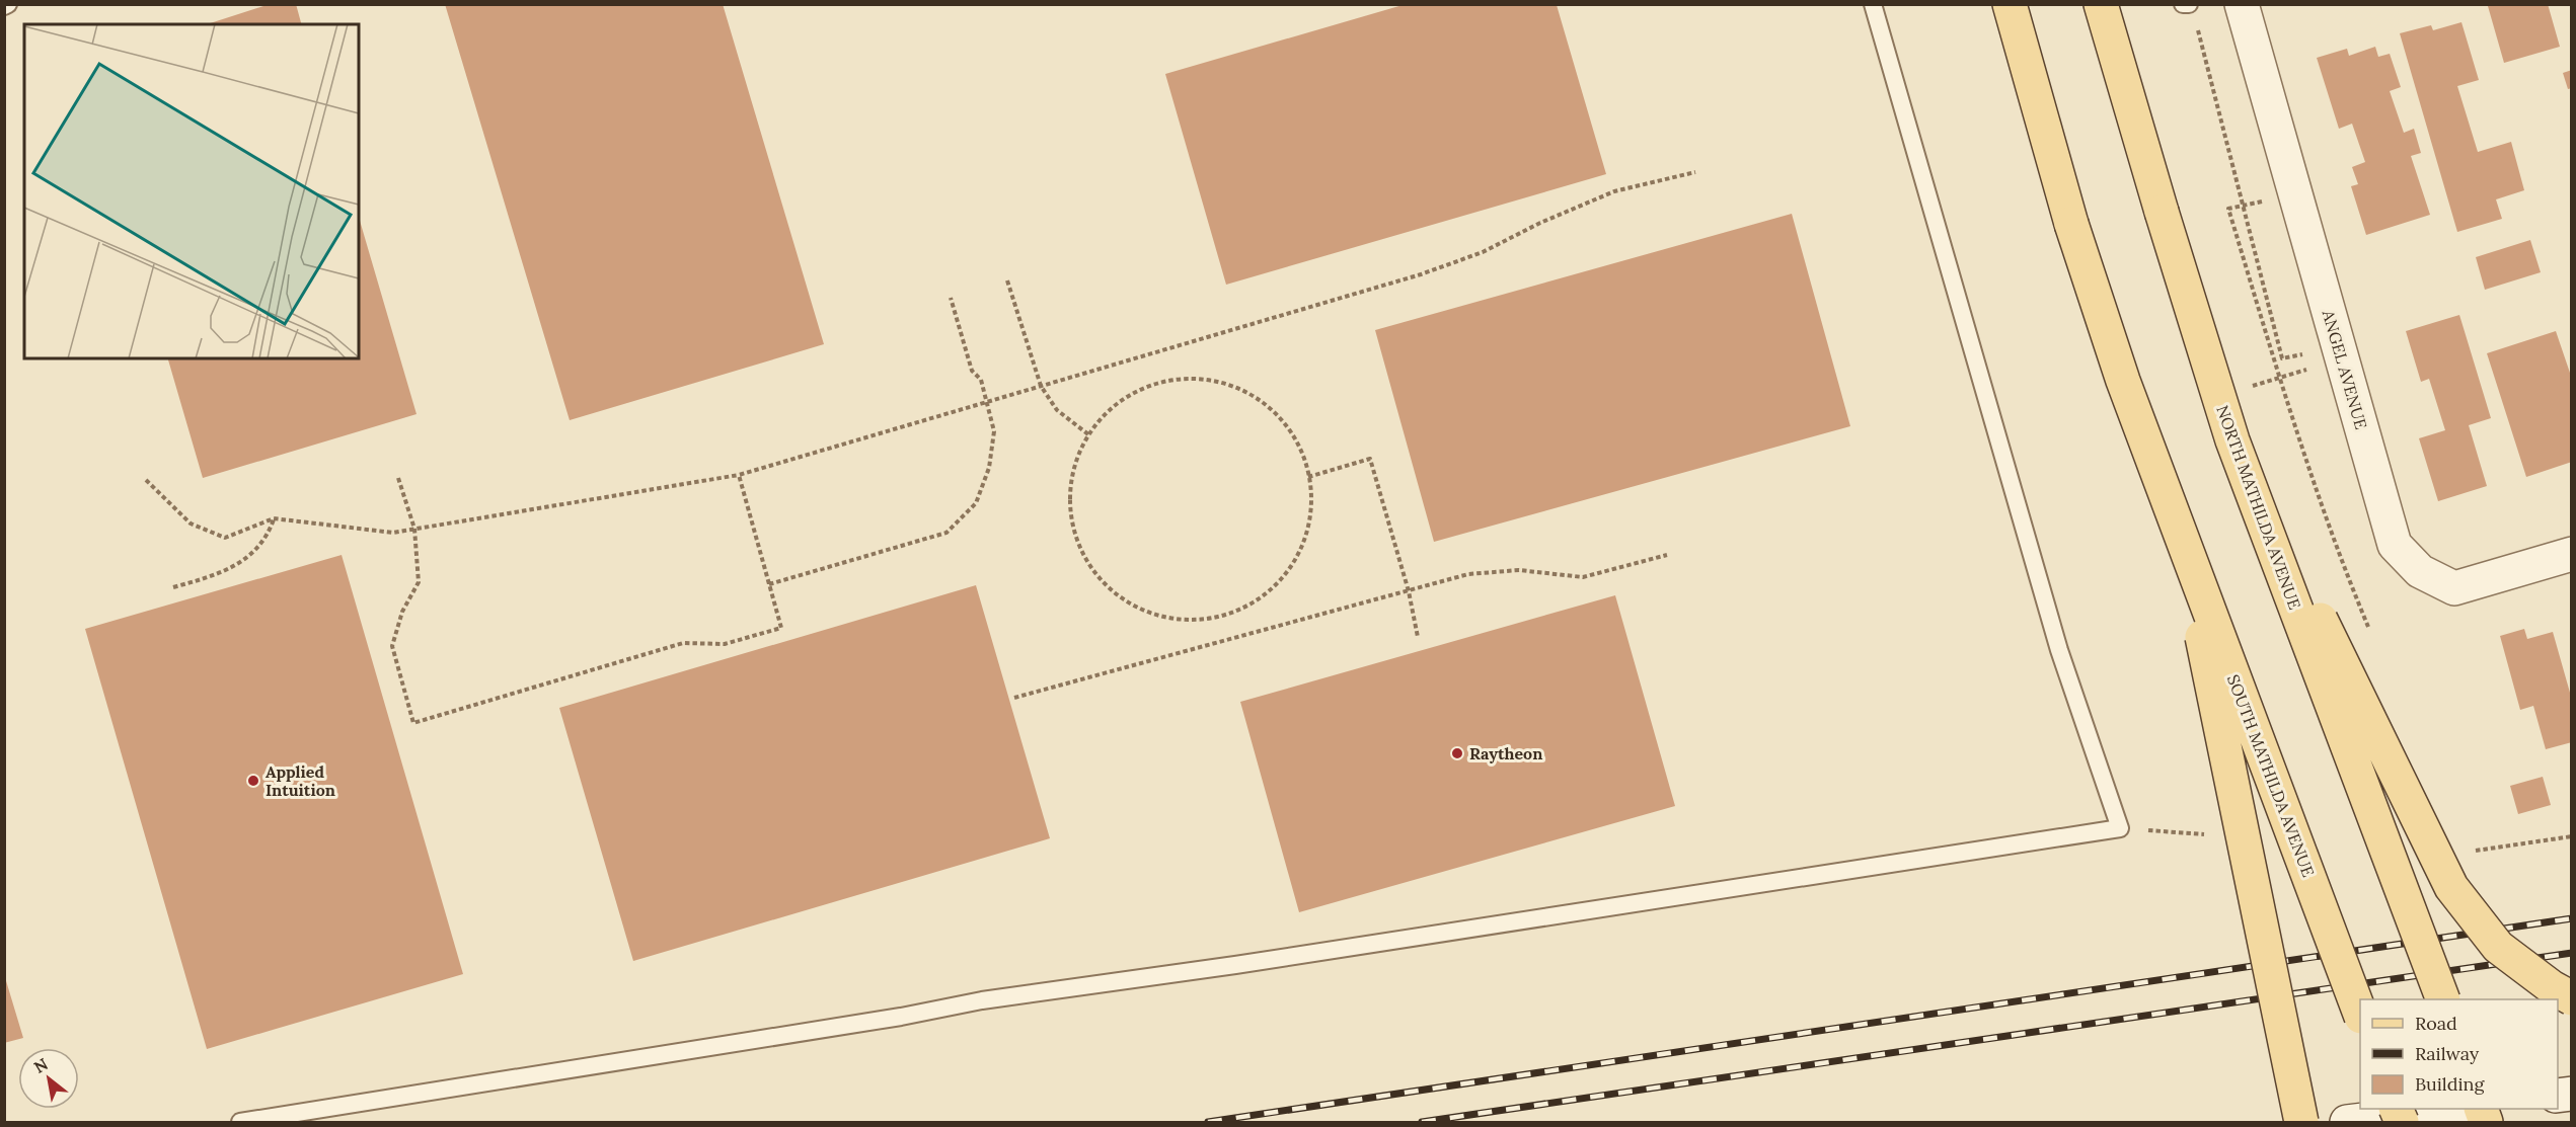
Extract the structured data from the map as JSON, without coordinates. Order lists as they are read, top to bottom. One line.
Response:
{"streets":{"main road":["NORTH MATHILDA AVENUE","SOUTH MATHILDA AVENUE"],"street":["ANGEL AVENUE"]},"places":["Raytheon","Applied Intuition"],"legend":["Road","Railway","Building"],"north":"top left"}
